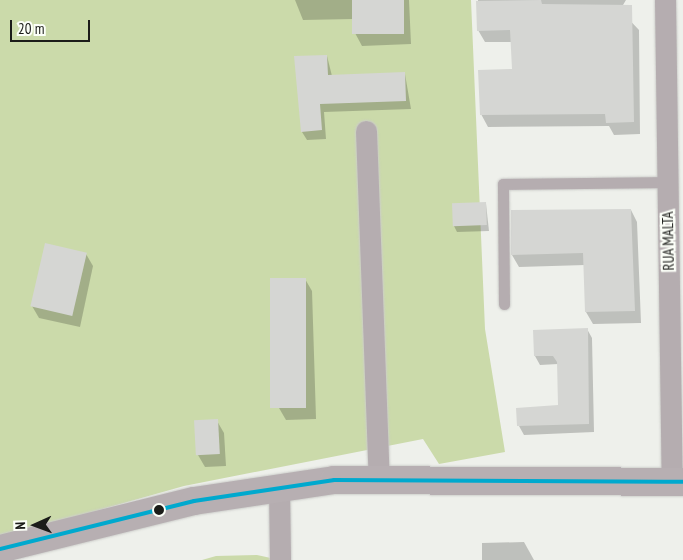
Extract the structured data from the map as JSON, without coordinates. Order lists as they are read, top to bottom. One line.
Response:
{"streets":{"street":["RUA MALTA"]},"scale_bar":"20 m","north":"left"}
